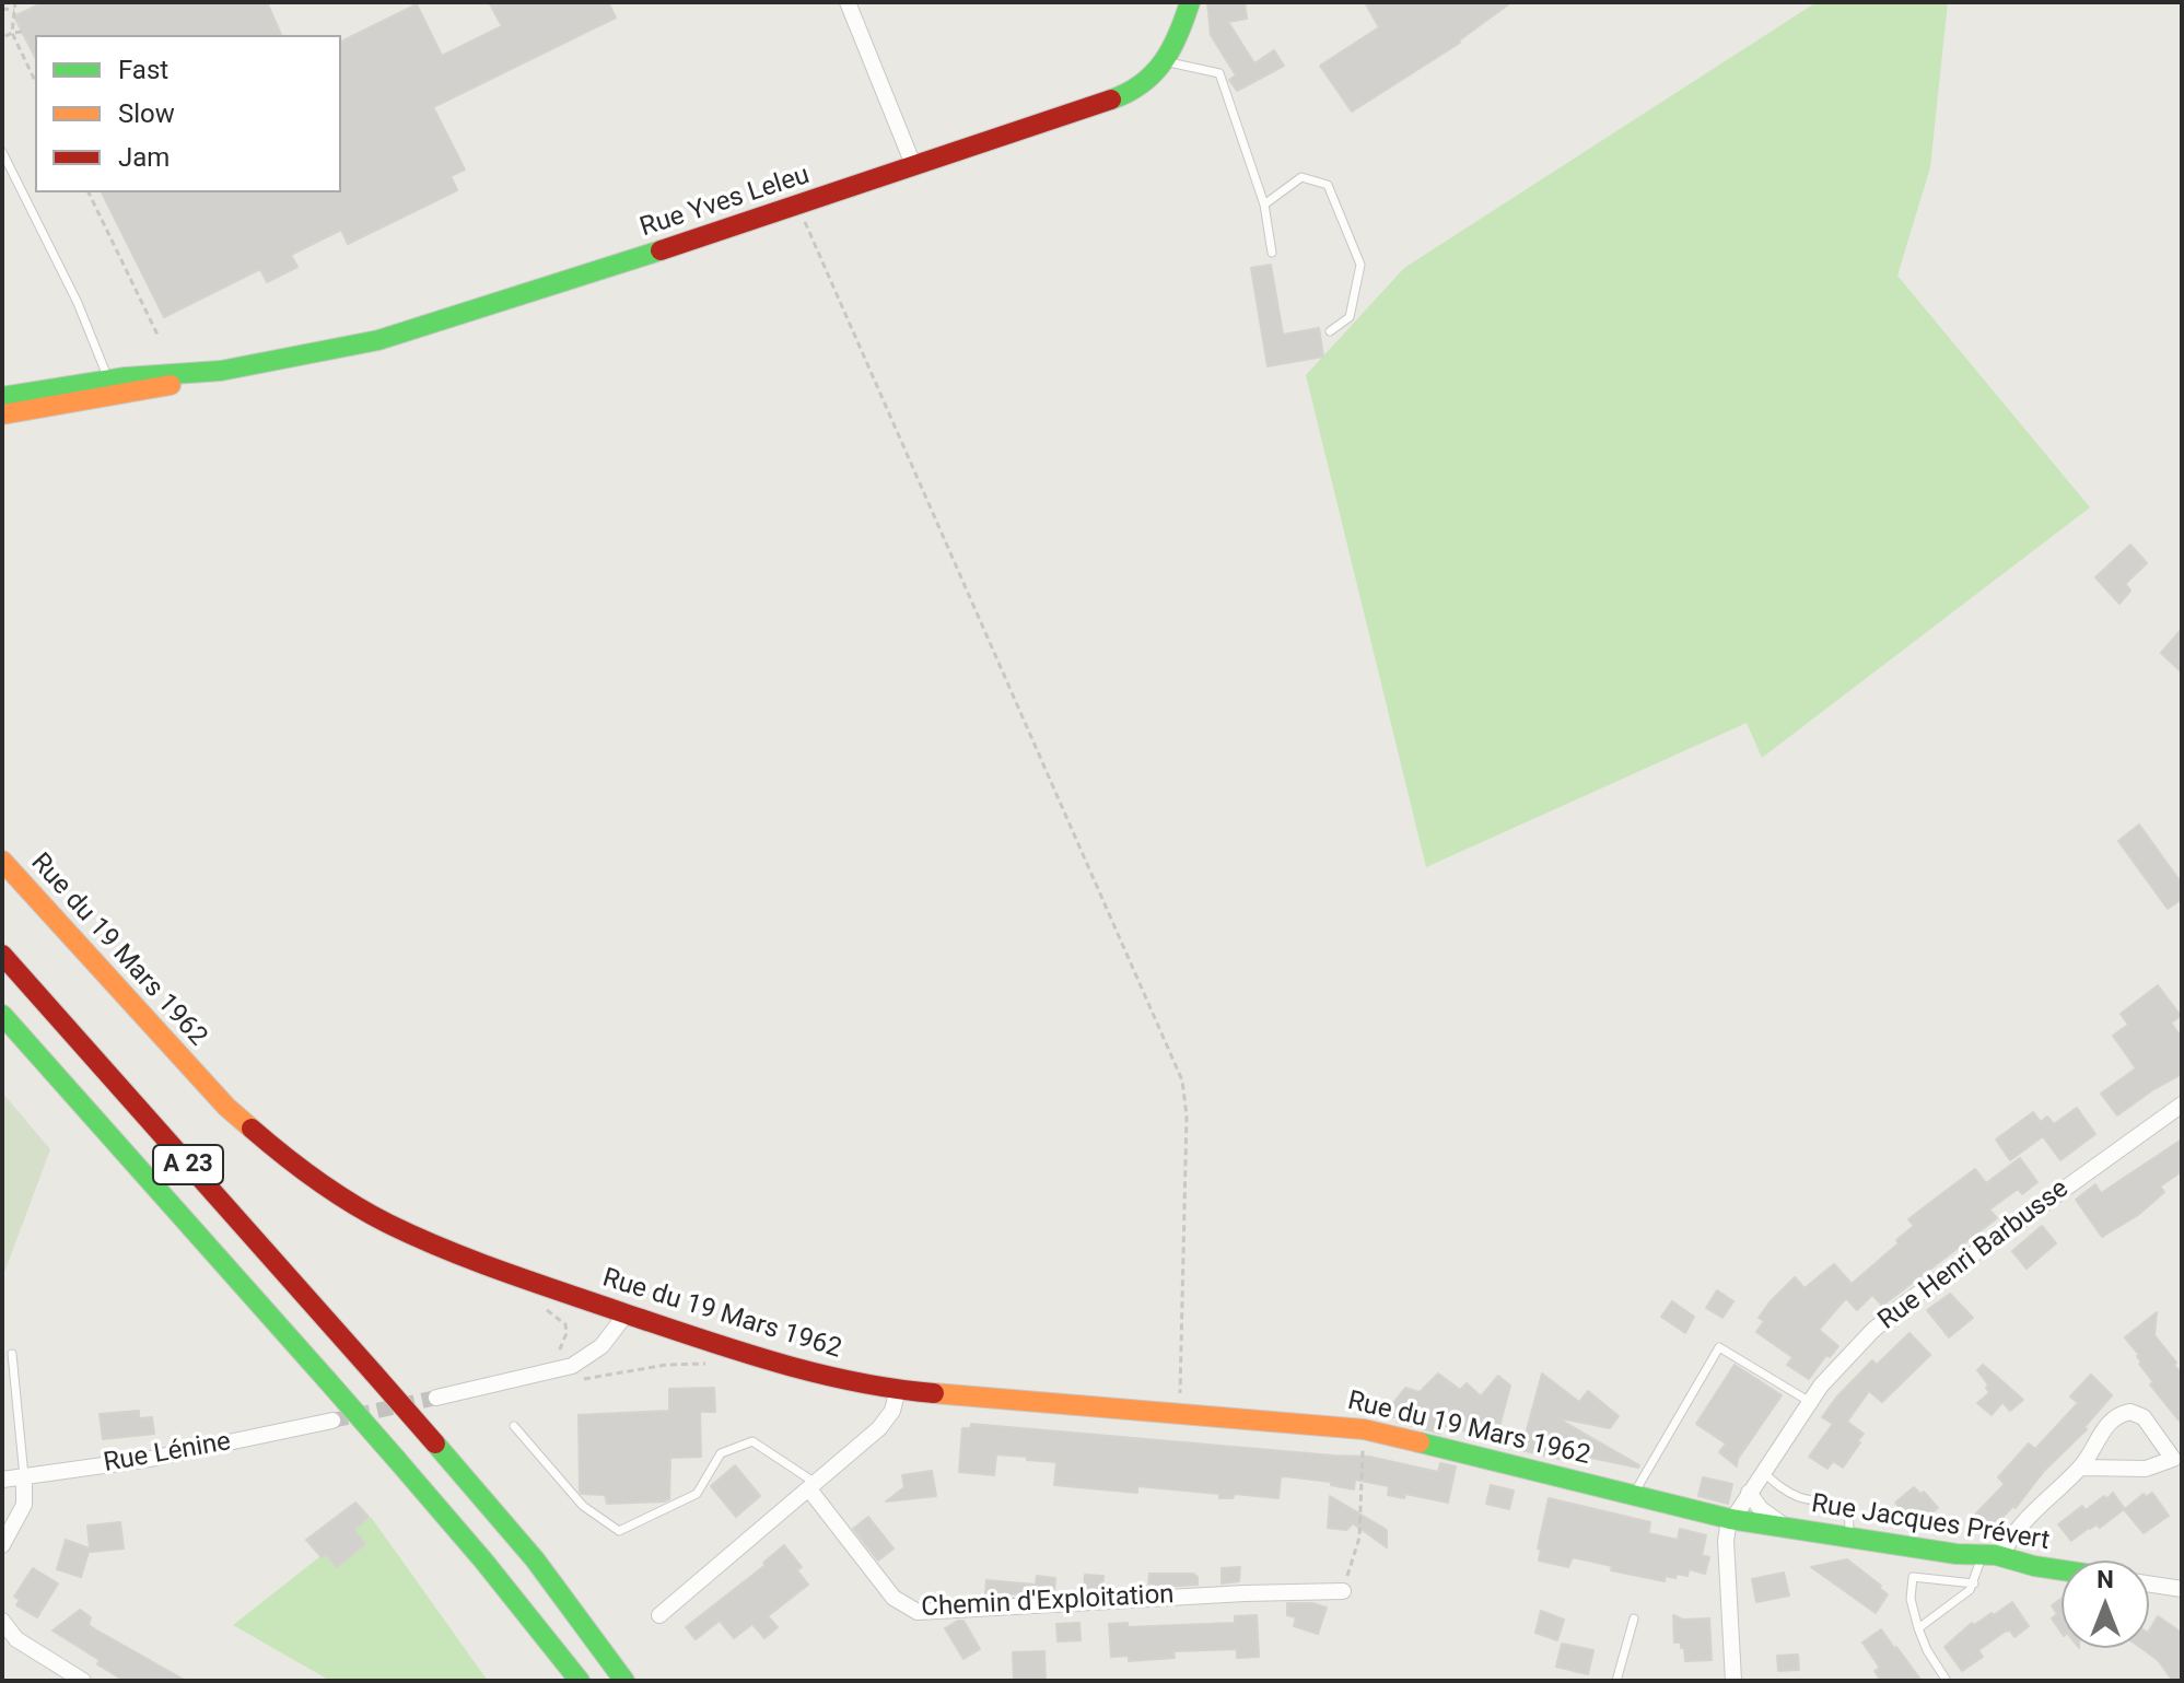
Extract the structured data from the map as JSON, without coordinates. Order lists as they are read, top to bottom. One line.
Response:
{"streets":{"main road":["Rue Yves Leleu","Rue du 19 Mars 1962","A 23","Rue Jacques Prévert"],"street":["Rue Henri Barbusse","Rue Lénine","Chemin d'Exploitation"]},"crossings":[["Rue du 19 Mars 1962","Rue Henri Barbusse"],["Rue du 19 Mars 1962","Rue Jacques Prévert"],["Rue Henri Barbusse","Rue Jacques Prévert"]],"legend":["Fast","Slow","Jam"],"north":"top"}
